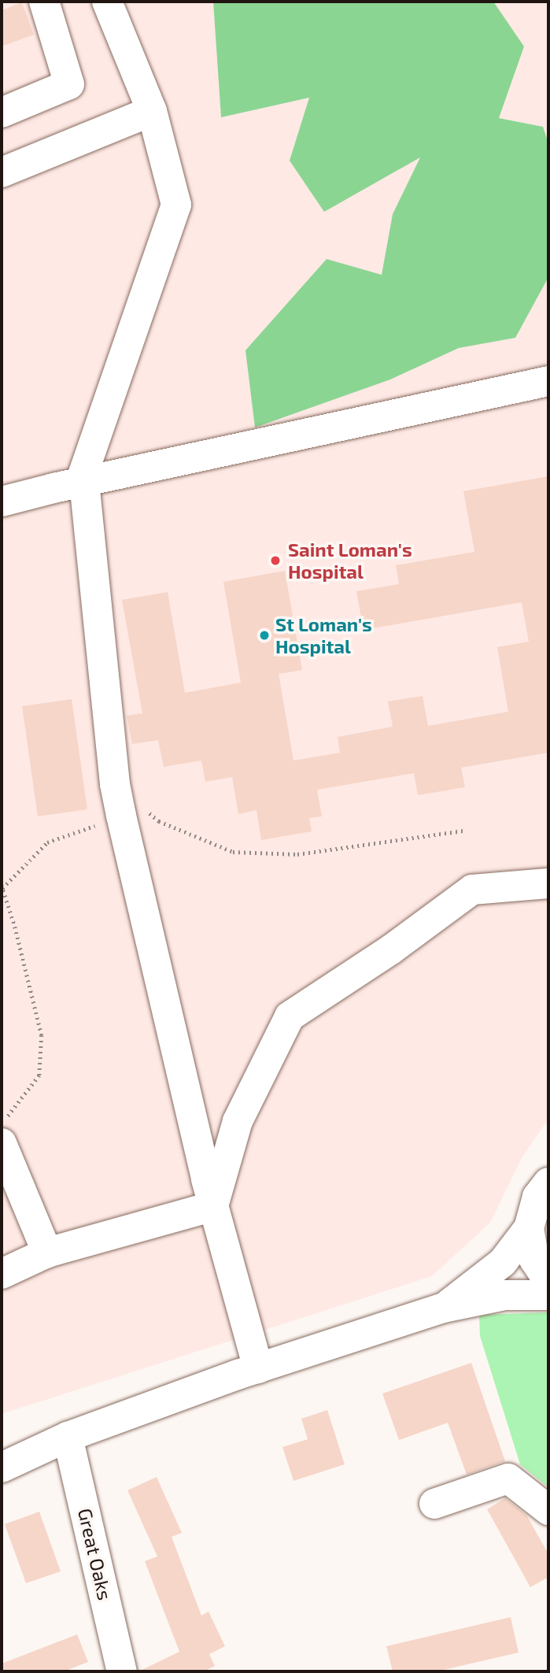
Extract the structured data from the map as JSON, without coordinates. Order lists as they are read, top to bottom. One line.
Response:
{"streets":{"street":["Great Oaks"]},"places":["Saint Loman's Hospital","St Loman's Hospital"]}
